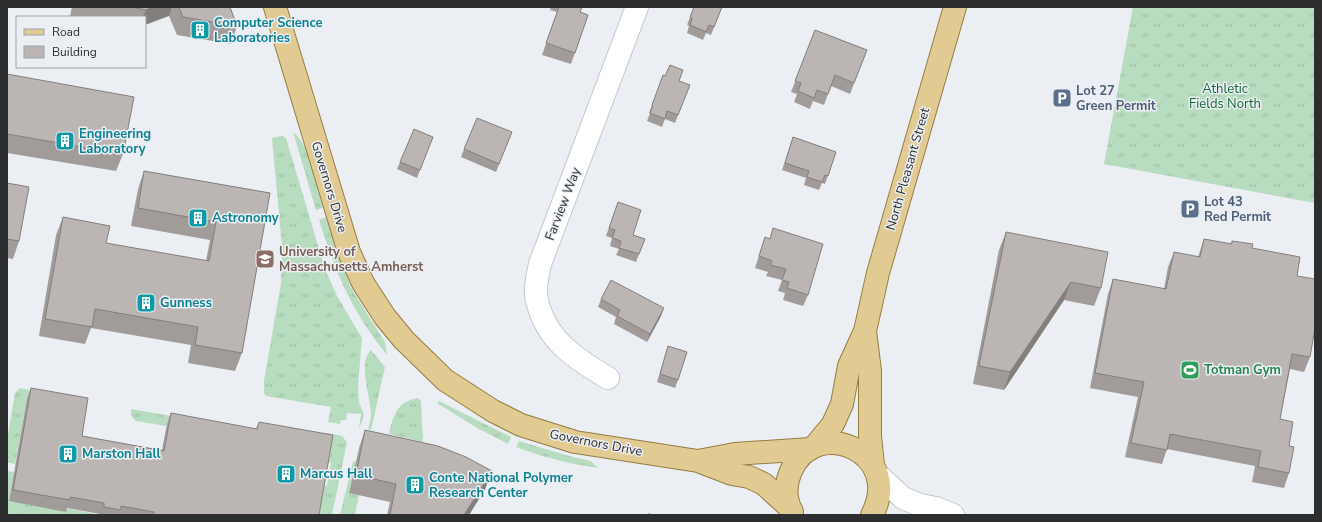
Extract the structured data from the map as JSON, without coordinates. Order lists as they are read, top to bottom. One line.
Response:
{"streets":{"main road":["North Pleasant Street","Governors Drive"],"street":["Farview Way"]},"crossings":[["North Pleasant Street","Governors Drive"]],"parks":["Athletic Fields North"],"places":{"building":["Computer Science Laboratories","Engineering Laboratory","Astronomy","Gunness","Marston Hall","Marcus Hall","Conte National Polymer Research Center"],"parking":["Lot 27 Green Permit","Lot 43 Red Permit"],"school or university":["University of Massachusetts Amherst"],"sports":["Totman Gym"]},"legend":["Road","Building"]}
